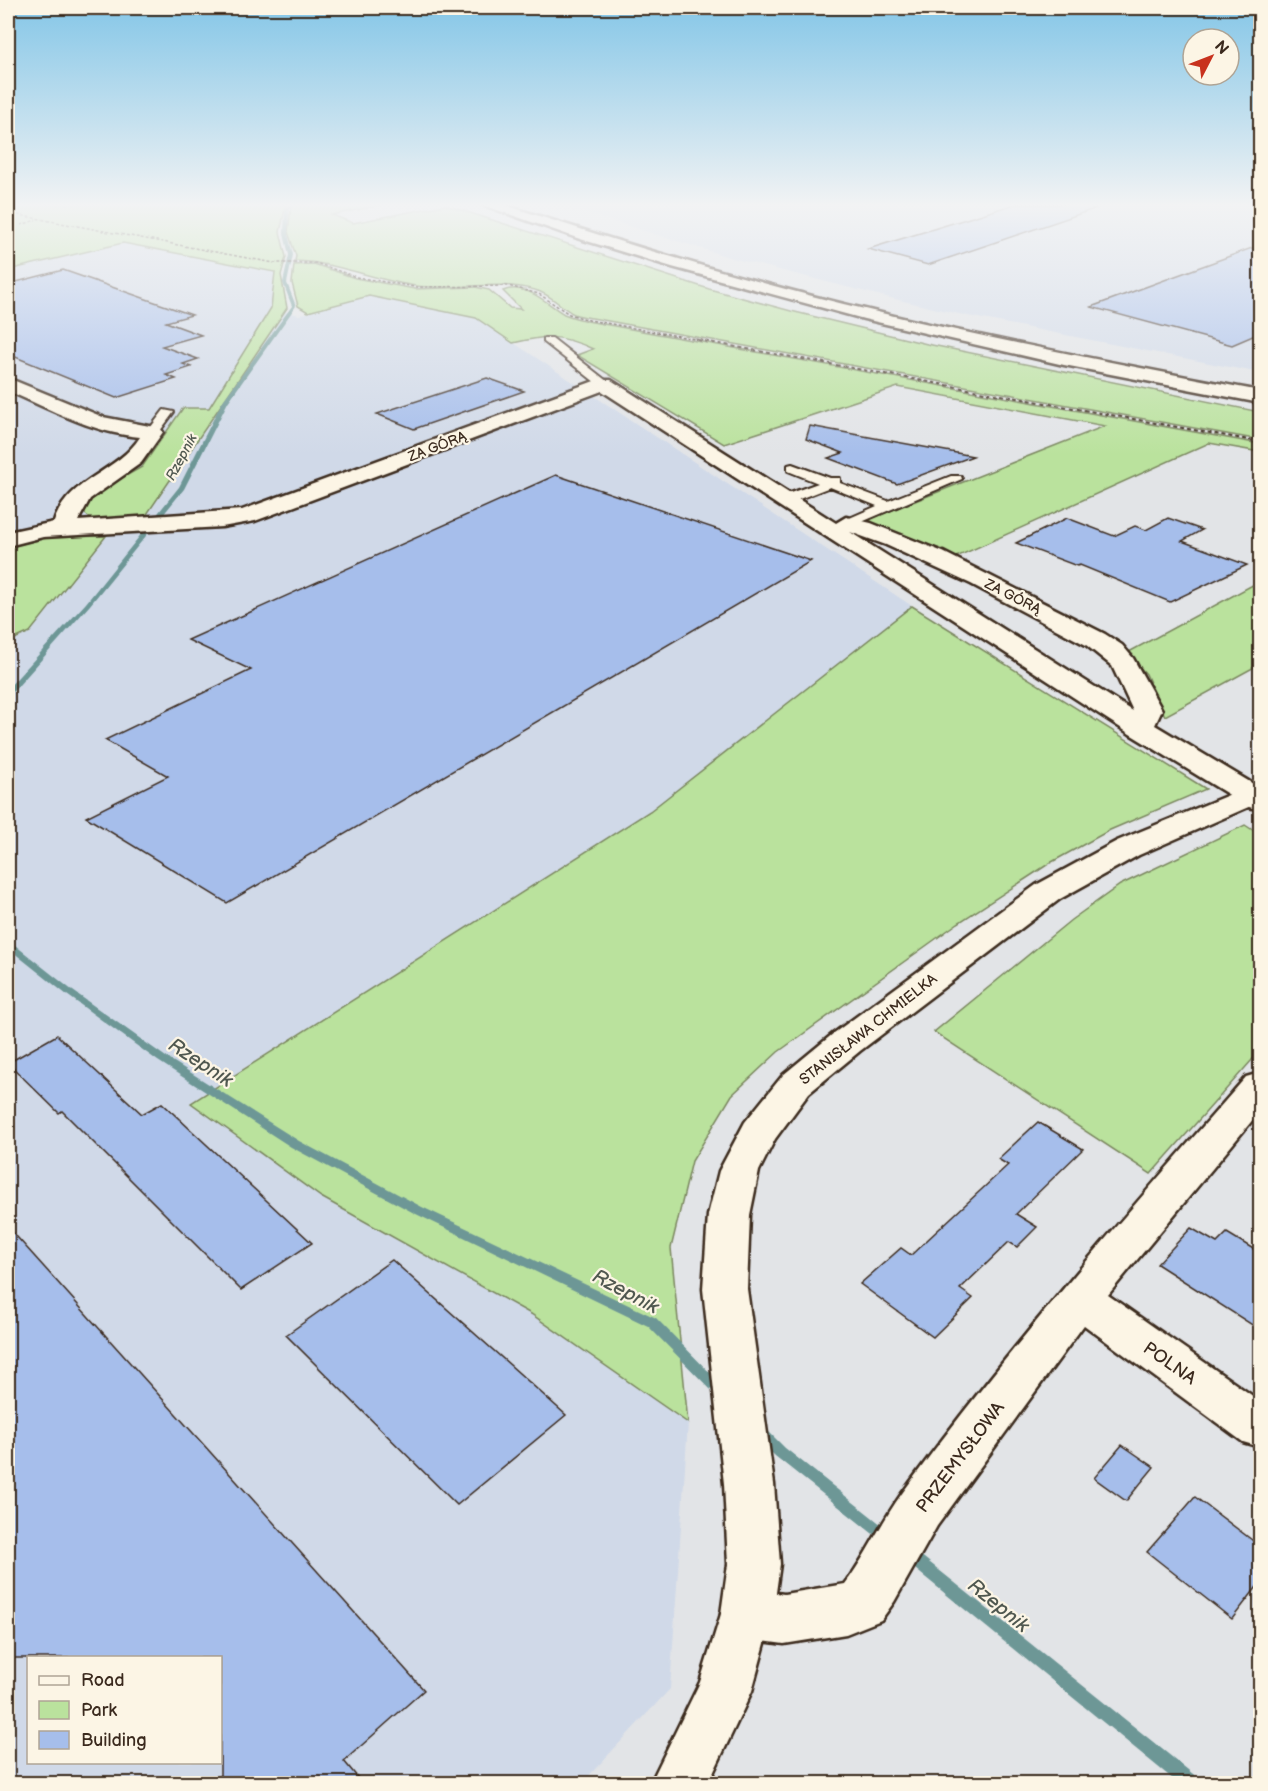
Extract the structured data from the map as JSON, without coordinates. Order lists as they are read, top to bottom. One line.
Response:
{"streets":{"street":["ZA GÓRĄ","STANISŁAWA CHMIELKA","POLNA","PRZEMYSŁOWA"]},"crossings":[["ZA GÓRĄ","STANISŁAWA CHMIELKA"],["STANISŁAWA CHMIELKA","PRZEMYSŁOWA"],["POLNA","PRZEMYSŁOWA"]],"water":["Rzepnik"],"legend":["Road","Park","Building"],"north":"top right"}
